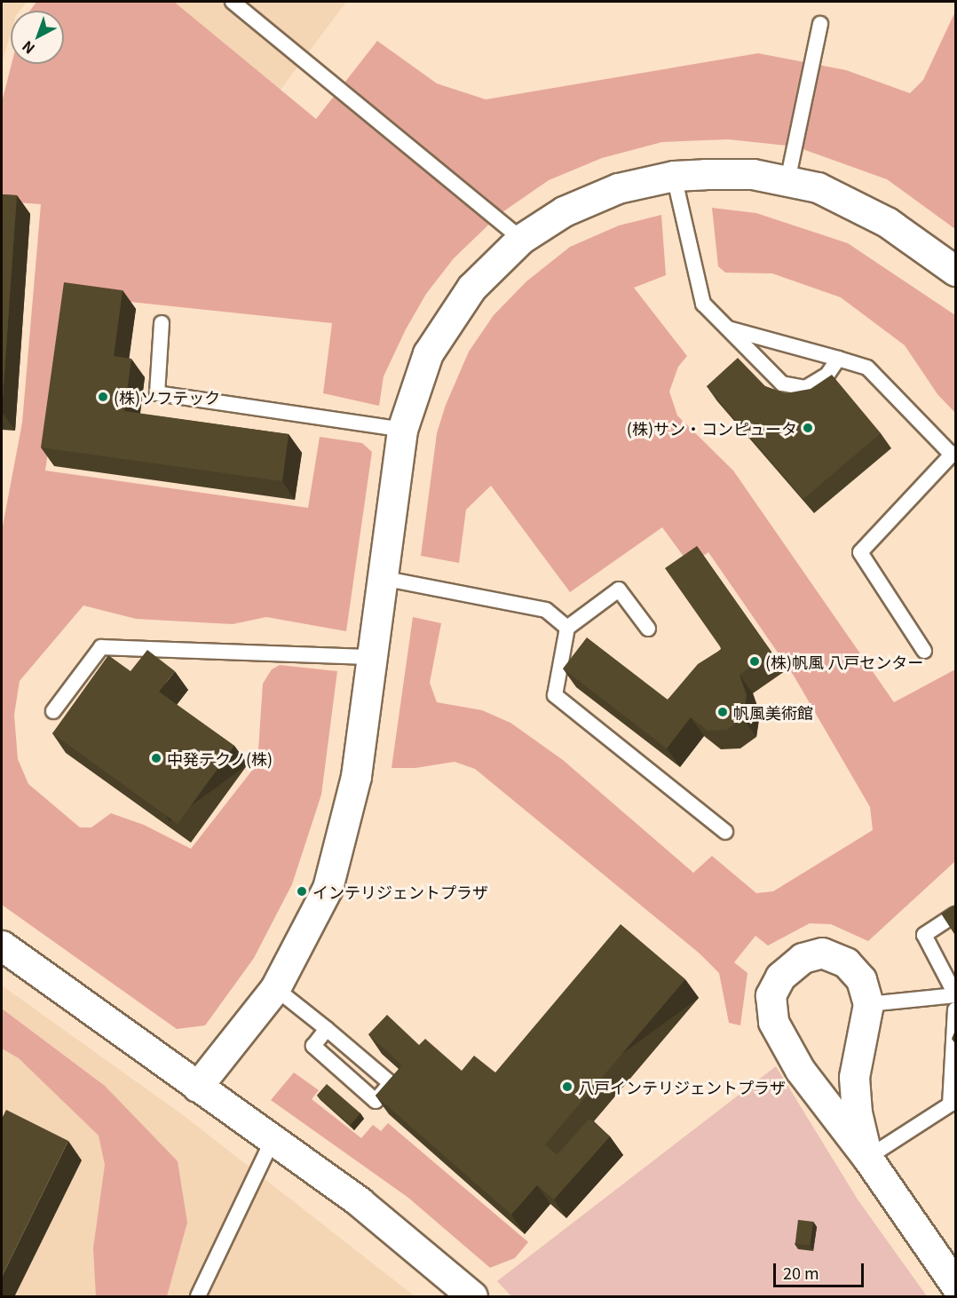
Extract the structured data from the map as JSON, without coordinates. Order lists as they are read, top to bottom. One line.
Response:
{"places":["(株)ソフテック","(株)サン・コンピュータ","(株)帆風 八戸センター","帆風美術館","中発テクノ(株)","インテリジェントプラザ","八戸インテリジェントプラザ"],"scale_bar":"20 m","north":"bottom left"}
